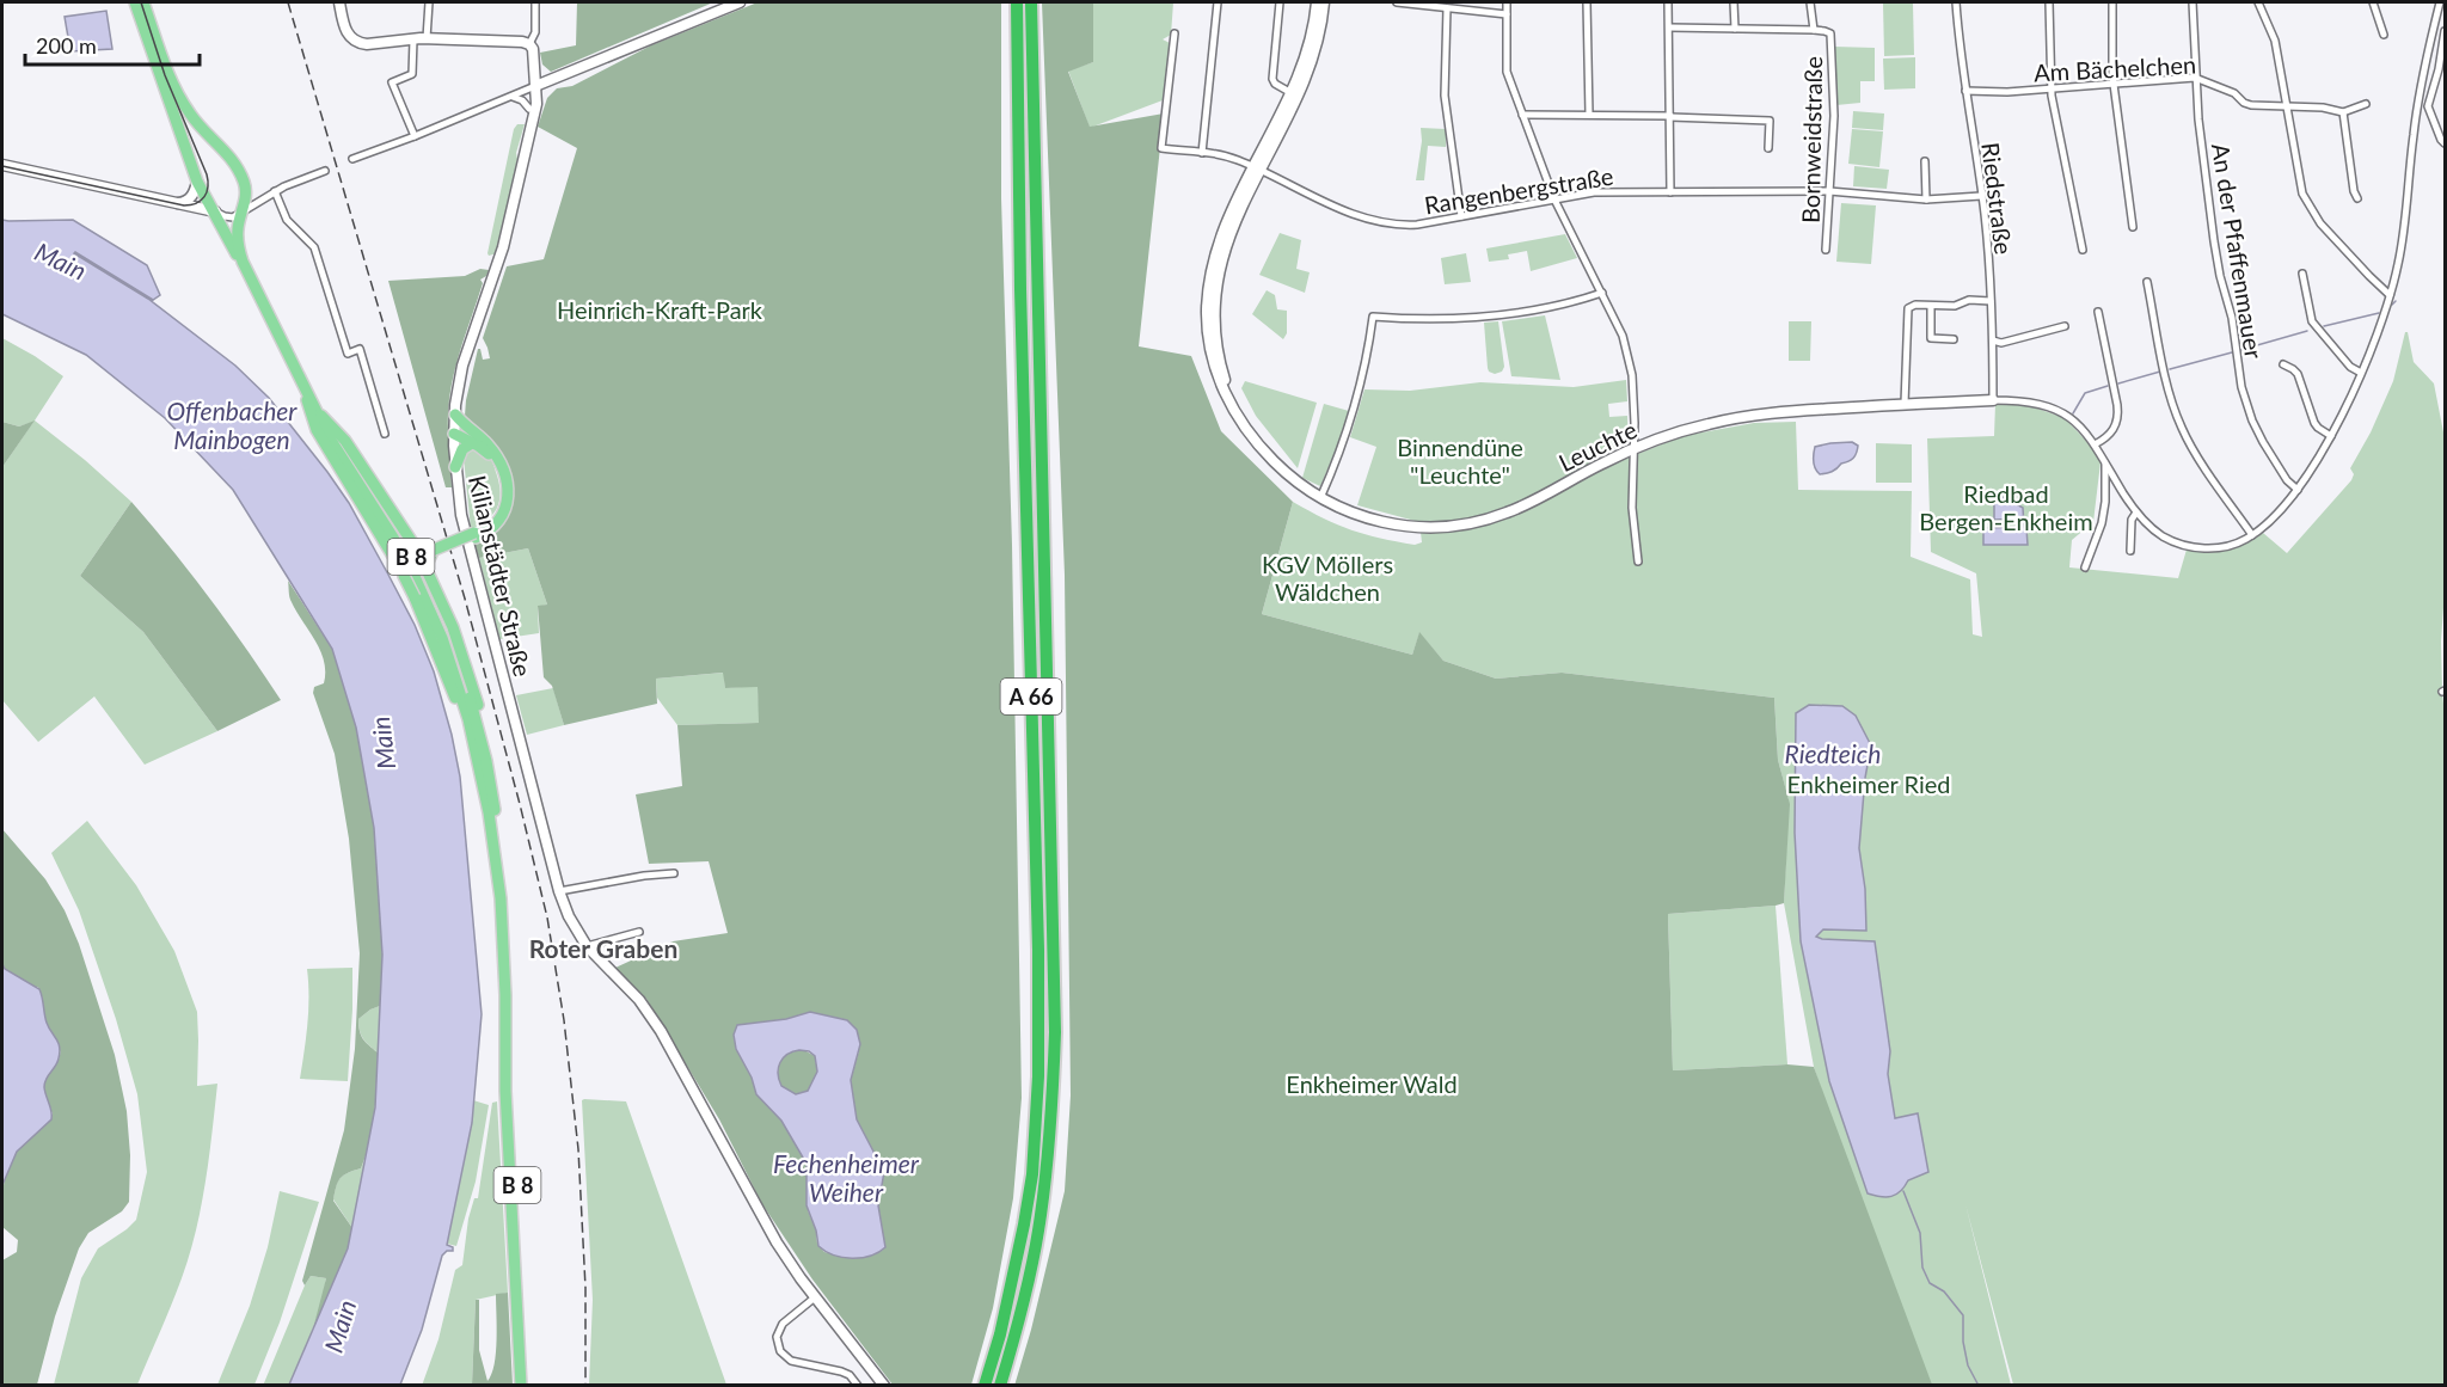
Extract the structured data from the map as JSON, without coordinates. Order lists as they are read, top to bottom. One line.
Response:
{"streets":{"highway":["A 66"],"main road":["B 8"],"street":["Am Bächelchen","Bornweidstraße","Rangenbergstraße","Riedstraße","An der Pfaffenmauer","Leuchte","Kilianstädter Straße"]},"crossings":[["Am Bächelchen","Riedstraße"],["Am Bächelchen","An der Pfaffenmauer"],["Bornweidstraße","Rangenbergstraße"],["Rangenbergstraße","Riedstraße"],["Rangenbergstraße","Leuchte"],["Riedstraße","Leuchte"]],"districts":["Roter Graben"],"water":["Main","Offenbacher Mainbogen","Riedteich","Fechenheimer Weiher"],"parks":["Heinrich-Kraft-Park","Binnendüne \"Leuchte\"","Riedbad Bergen-Enkheim","KGV Möllers Wäldchen","Enkheimer Ried","Enkheimer Wald"],"scale_bar":"200 m"}
